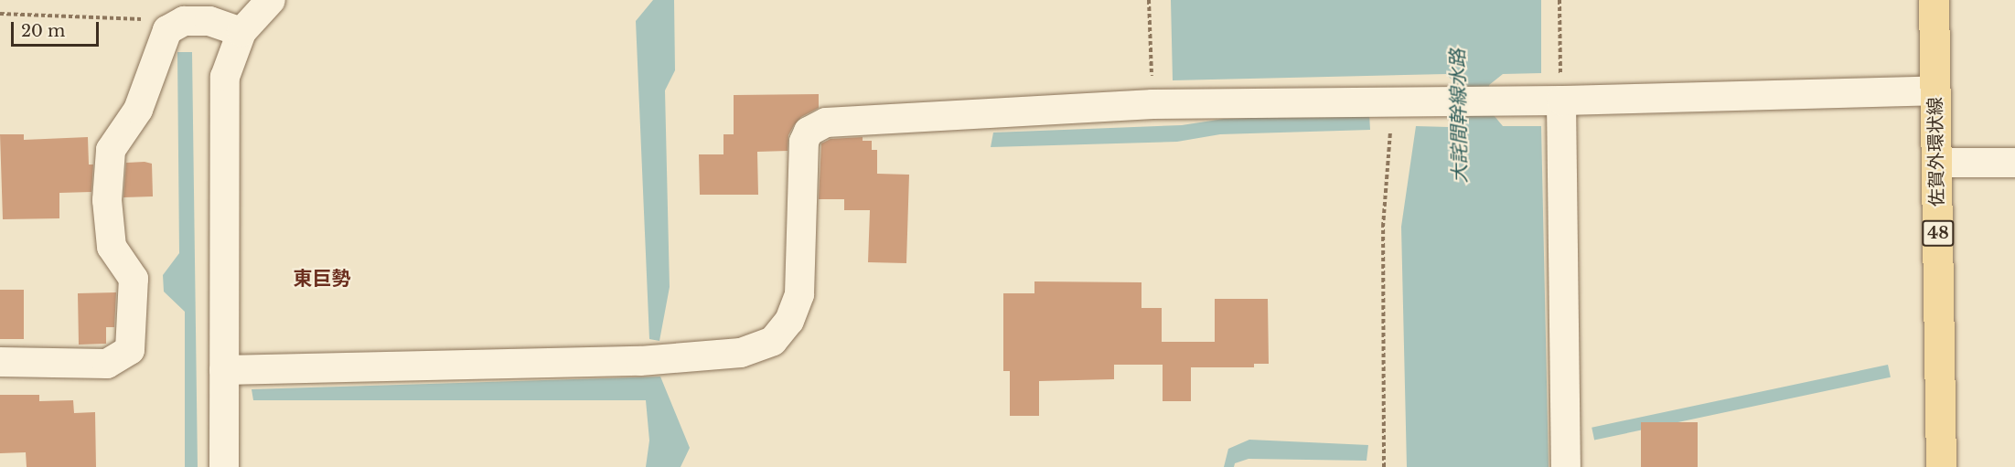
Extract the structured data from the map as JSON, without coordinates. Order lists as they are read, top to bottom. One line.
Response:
{"streets":{"main road":["佐賀外環状線","48"]},"districts":["東巨勢"],"water":["大詫間幹線水路"],"scale_bar":"20 m"}
